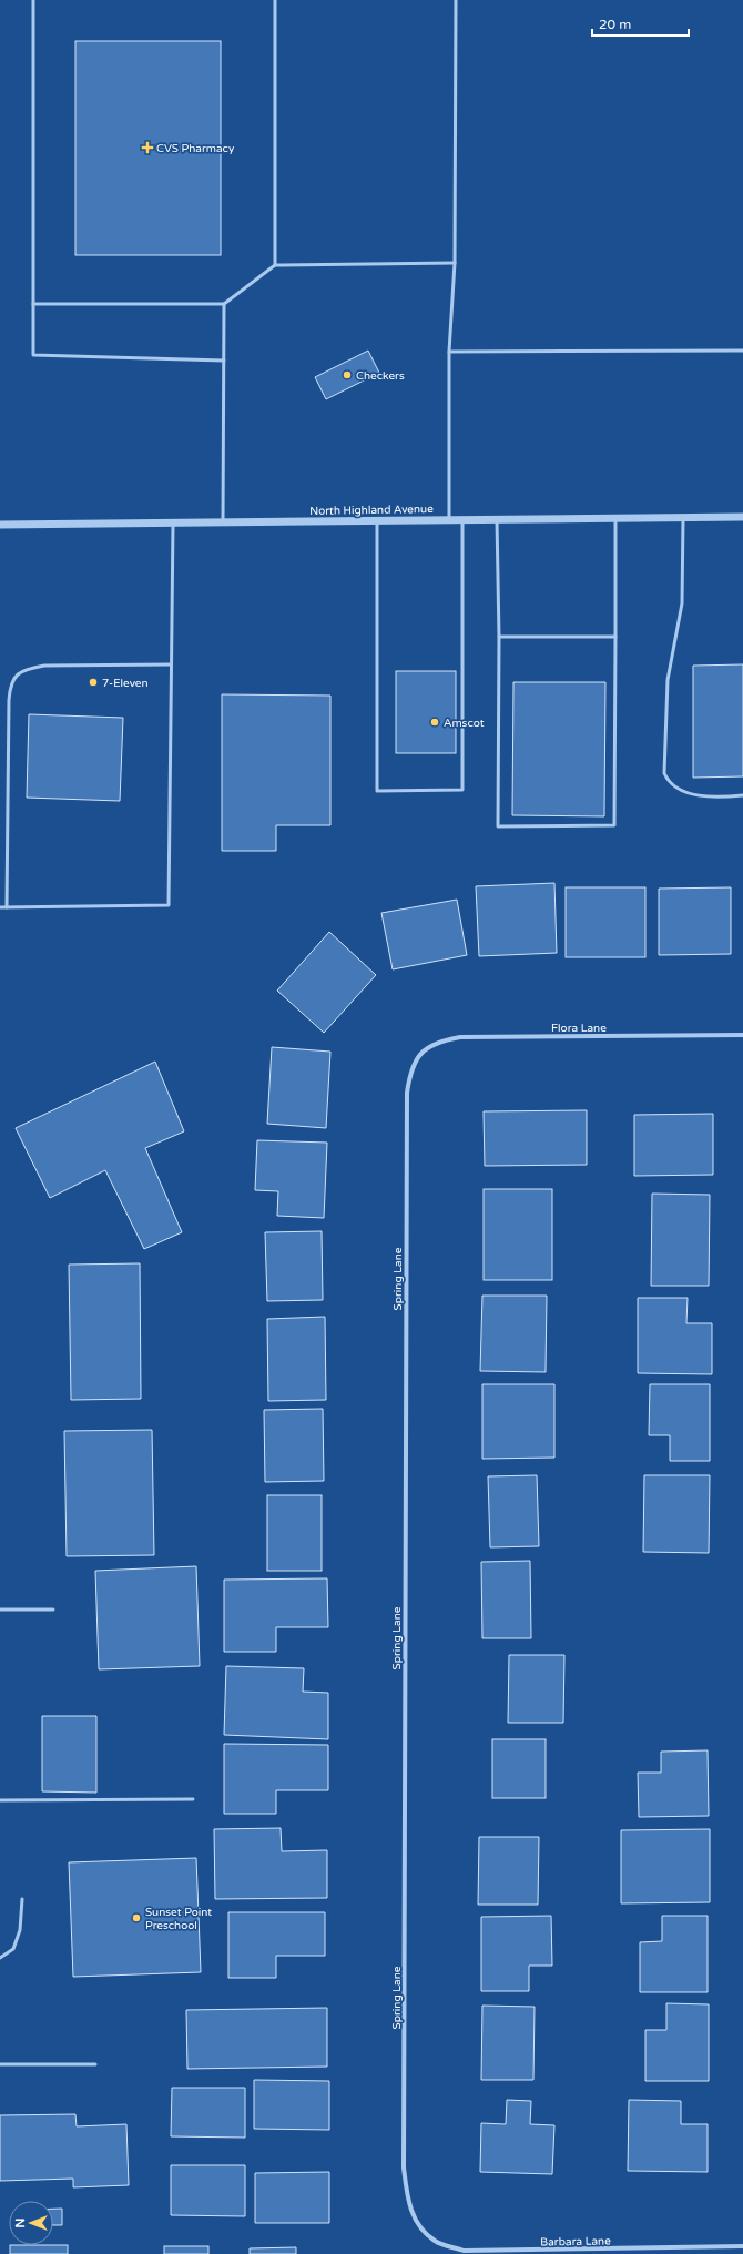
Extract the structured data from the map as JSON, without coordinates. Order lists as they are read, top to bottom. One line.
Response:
{"streets":{"street":["North Highland Avenue","Flora Lane","Spring Lane","Barbara Lane"]},"crossings":[["Flora Lane","Spring Lane"],["Spring Lane","Barbara Lane"]],"places":{"health":["CVS Pharmacy"],"other":["Checkers","7-Eleven","Amscot","Sunset Point Preschool"]},"scale_bar":"20 m","north":"left"}
